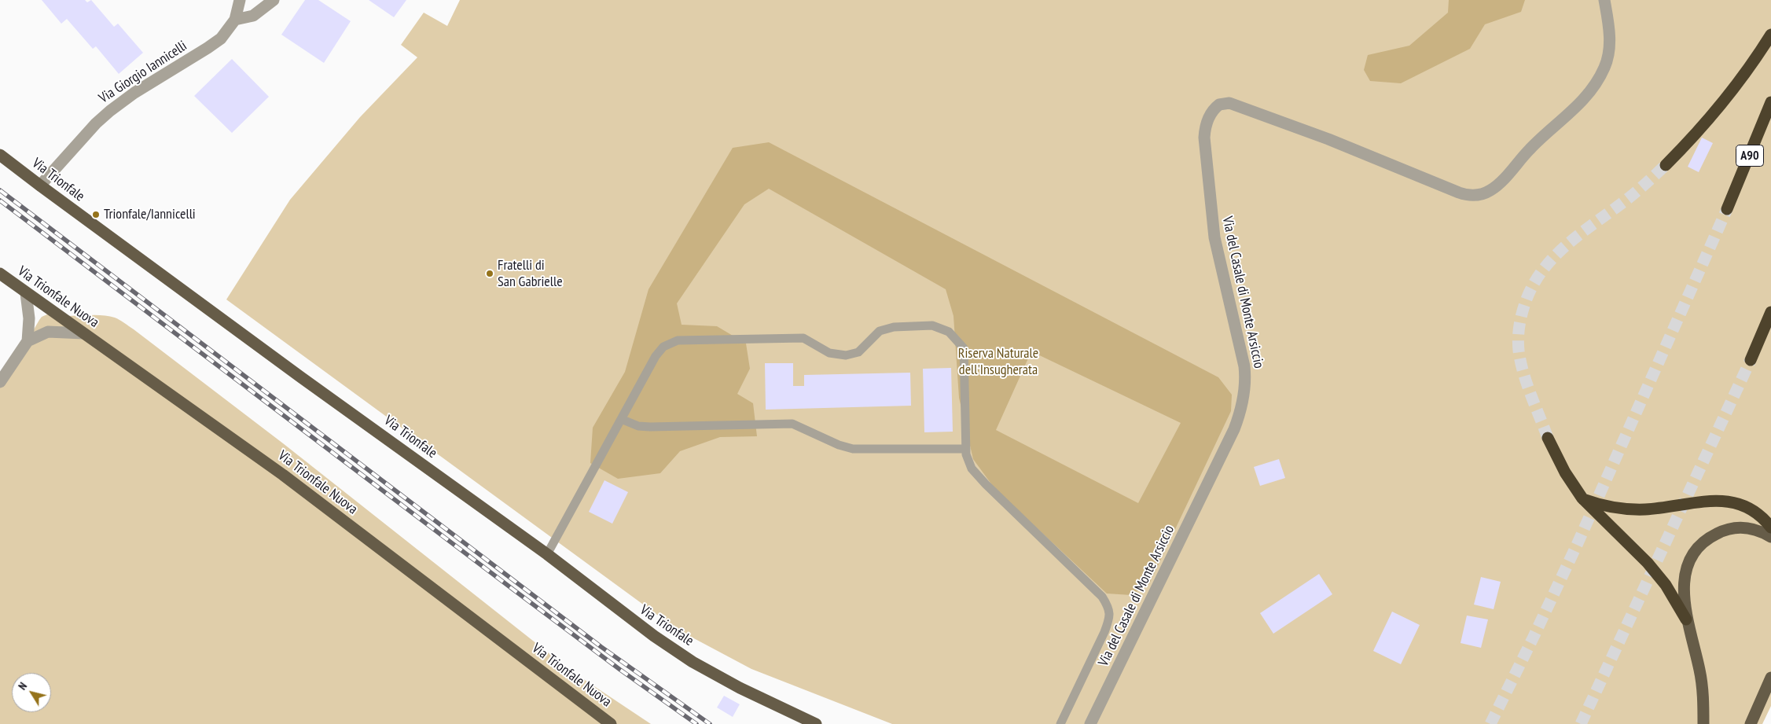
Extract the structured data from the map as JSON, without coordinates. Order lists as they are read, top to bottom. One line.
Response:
{"streets":{"highway":["A90"],"main road":["Via Trionfale","Via Trionfale Nuova"],"street":["Via Giorgio Iannicelli","Via del Casale di Monte Arsiccio"]},"crossings":[["Via Giorgio Iannicelli","Via Trionfale"]],"parks":["Riserva Naturale dell'Insugherata"],"places":["Trionfale/Iannicelli","Fratelli di San Gabrielle"],"north":"top left"}
